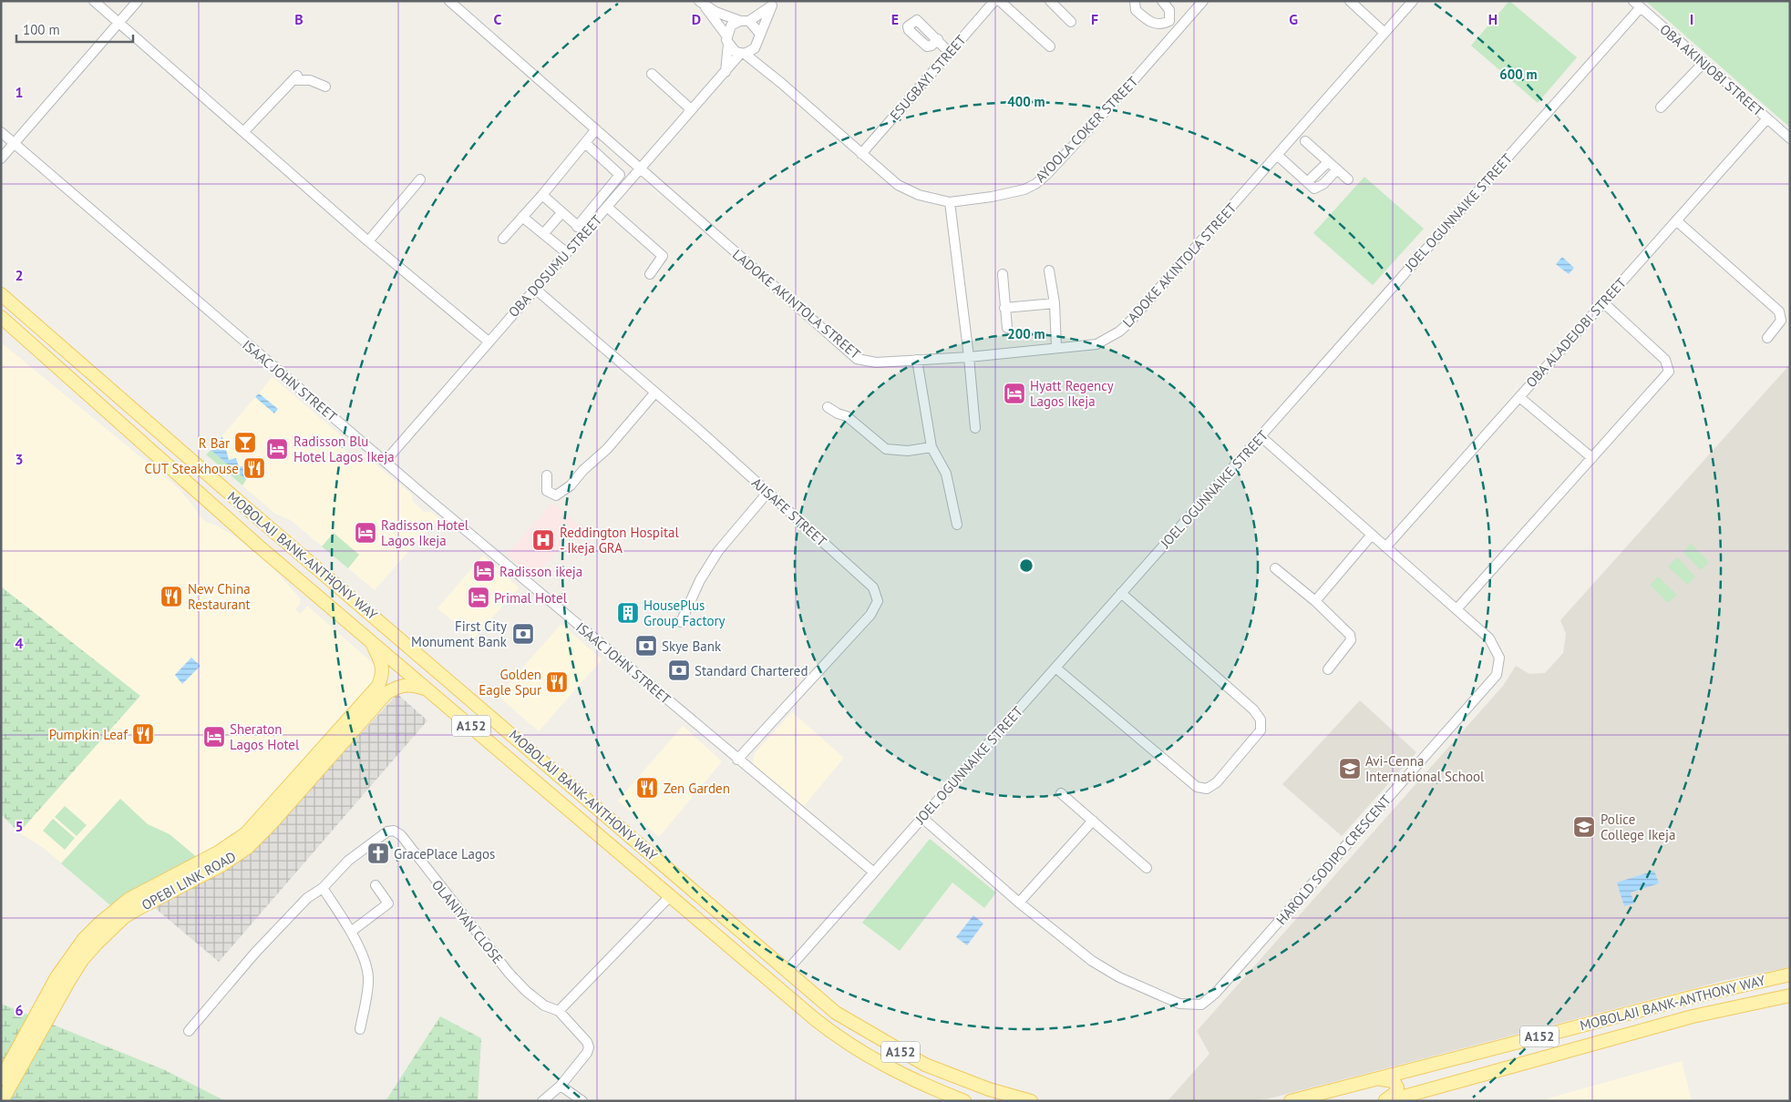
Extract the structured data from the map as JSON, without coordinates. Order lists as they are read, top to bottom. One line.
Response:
{"streets":{"main road":["MOBOLAJI BANK-ANTHONY WAY","A152","OPEBI LINK ROAD"],"street":["OBA AKINJOBI STREET","ESUGBAYI STREET","AYOOLA COKER STREET","JOEL OGUNNAIKE STREET","LADOKE AKINTOLA STREET","OBA DOSUMU STREET","OBA ALADEJOBI STREET","ISAAC JOHN STREET","AJISAFE STREET","HAROLD SODIPO CRESCENT","OLANIYAN CLOSE"]},"crossings":[["OBA AKINJOBI STREET","JOEL OGUNNAIKE STREET"],["OBA AKINJOBI STREET","OBA ALADEJOBI STREET"],["ESUGBAYI STREET","AYOOLA COKER STREET"],["AYOOLA COKER STREET","OBA DOSUMU STREET"],["JOEL OGUNNAIKE STREET","ISAAC JOHN STREET"],["JOEL OGUNNAIKE STREET","MOBOLAJI BANK-ANTHONY WAY"],["JOEL OGUNNAIKE STREET","HAROLD SODIPO CRESCENT"],["LADOKE AKINTOLA STREET","OBA DOSUMU STREET"],["OBA DOSUMU STREET","ISAAC JOHN STREET"],["OBA DOSUMU STREET","AJISAFE STREET"],["OBA ALADEJOBI STREET","HAROLD SODIPO CRESCENT"],["ISAAC JOHN STREET","AJISAFE STREET"],["MOBOLAJI BANK-ANTHONY WAY","OPEBI LINK ROAD"]],"places":{"hotel":["Hyatt Regency Lagos Ikeja","Radisson Blu Hotel Lagos Ikeja","Radisson Hotel Lagos Ikeja","Radisson ikeja","Primal Hotel","Sheraton Lagos Hotel"],"bar":["R Bar"],"restaurant":["CUT Steakhouse","New China Restaurant","Golden Eagle Spur","Pumpkin Leaf","Zen Garden"],"hospital":["Reddington Hospital - Ikeja GRA"],"building":["HousePlus Group Factory"],"bank":["First City Monument Bank","Skye Bank","Standard Chartered"],"school or university":["Avi-Cenna International School","Police College Ikeja"],"church":["GracePlace Lagos"]},"scale_bar":"100 m","grid":{"columns":["B","C","D","E","F","G","H","I"],"rows":["1","2","3","4","5","6"]},"rings":["600 m","400 m","200 m"]}
